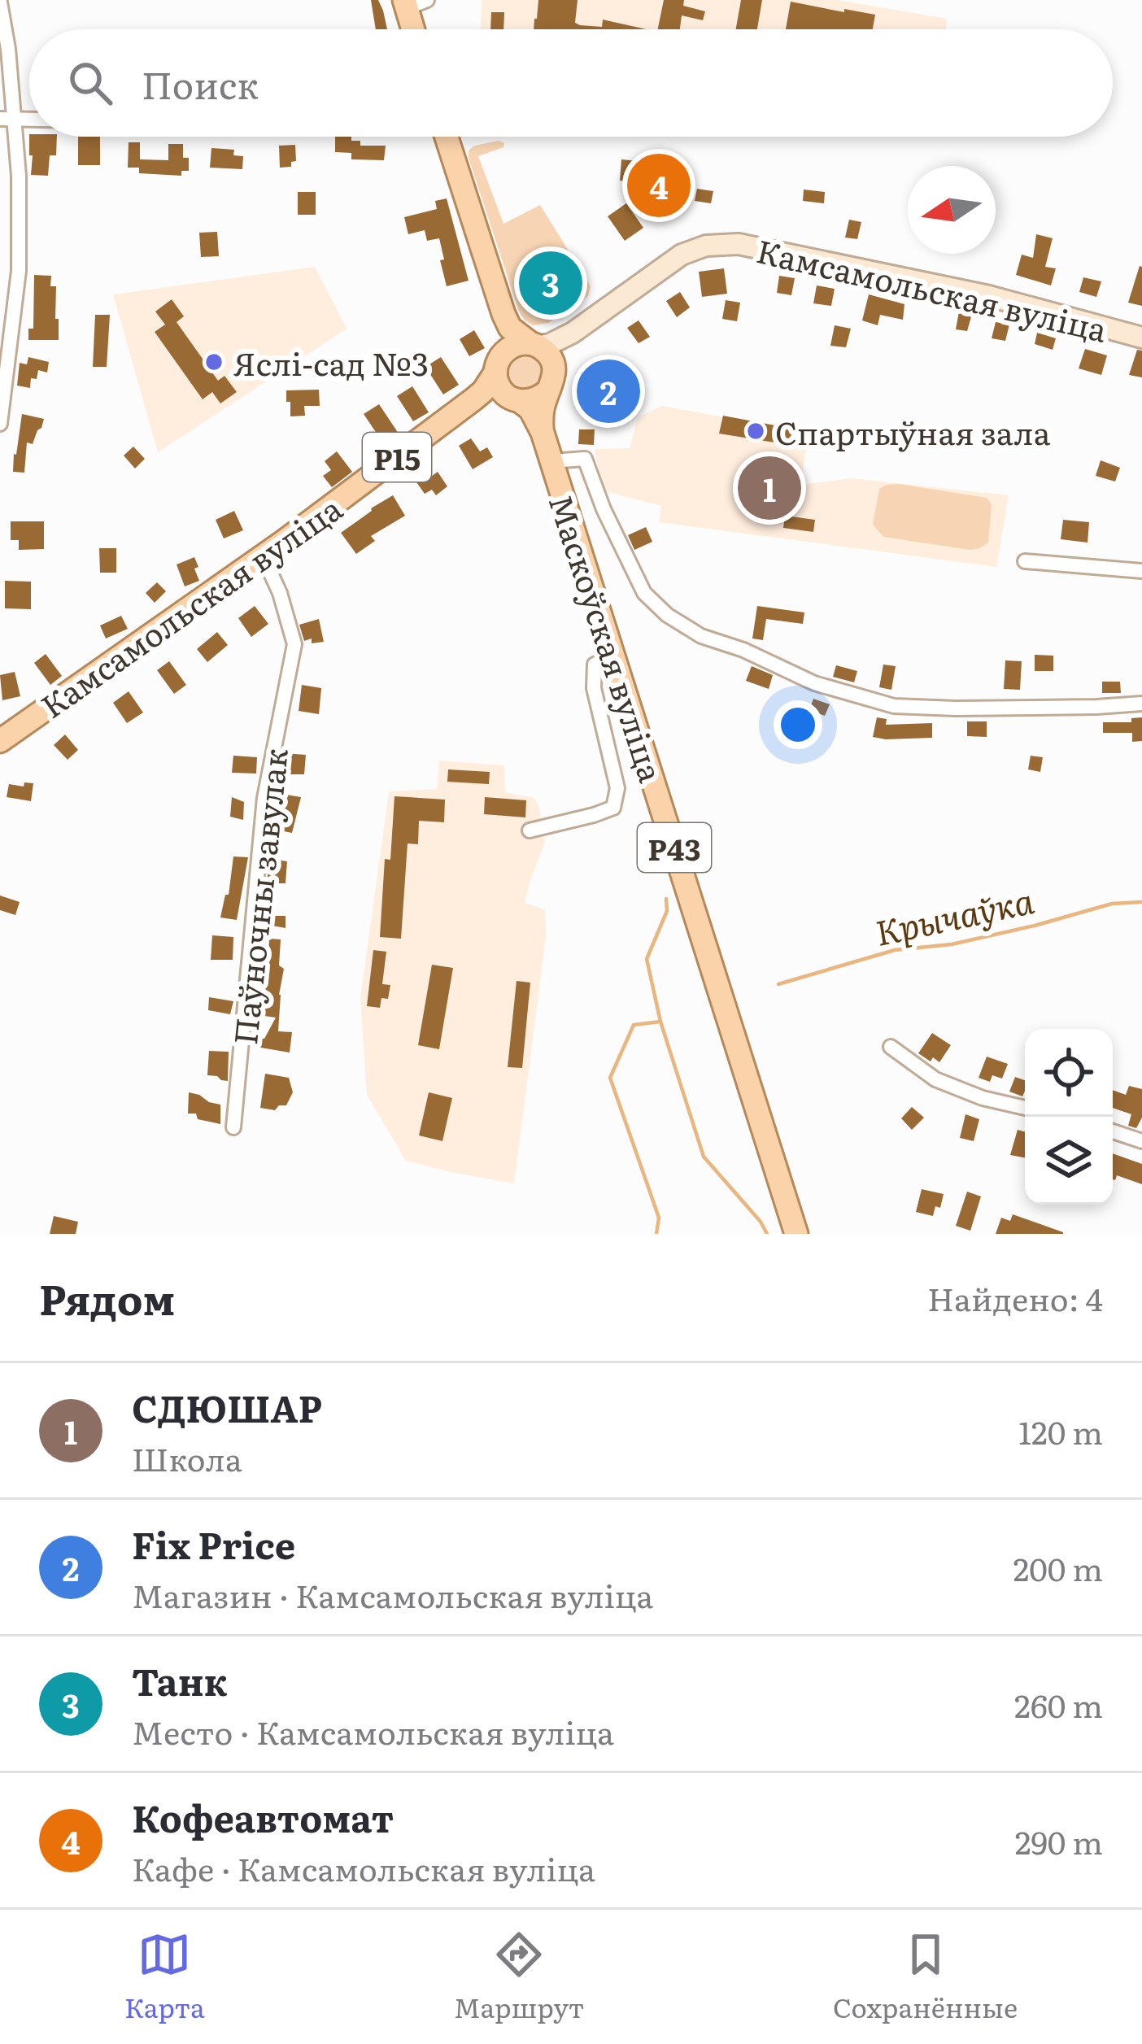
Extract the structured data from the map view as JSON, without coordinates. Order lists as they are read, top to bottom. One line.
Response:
{"streets":{"main road":["Камсамольская вуліца","Р15","Маскоўская вуліца","Р43"],"street":["Паўночны завулак"]},"crossings":[["Камсамольская вуліца","Маскоўская вуліца"],["Камсамольская вуліца","Р43"],["Камсамольская вуліца","Паўночны завулак"],["Маскоўская вуліца","Р43"]],"water":["Крычаўка"],"places":["Яслі-сад №3","Спартыўная зала"],"north":"left","page":{"search":"Поиск","pins":["4","3","2","1"],"heading":["Рядом","Найдено: 4"],"list":[{"mark":"1","name":"СДЮШАР","note":"Школа","value":"120 m"},{"mark":"2","name":"Fix Price","note":"Магазин · Камсамольская вуліца","value":"200 m"},{"mark":"3","name":"Танк","note":"Место · Камсамольская вуліца","value":"260 m"},{"mark":"4","name":"Кофеавтомат","note":"Кафе · Камсамольская вуліца","value":"290 m"}],"nav":["Карта","Маршрут","Сохранённые"]}}
